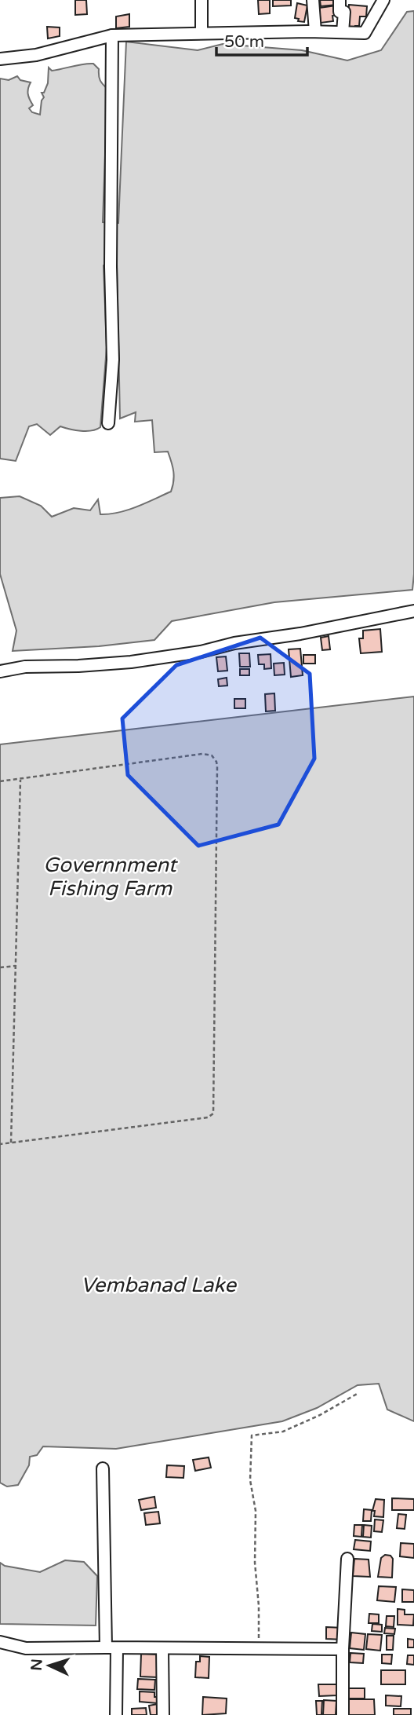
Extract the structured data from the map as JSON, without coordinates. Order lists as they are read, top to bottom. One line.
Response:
{"water":["Governnment Fishing Farm","Vembanad Lake"],"scale_bar":"50 m","north":"left"}
